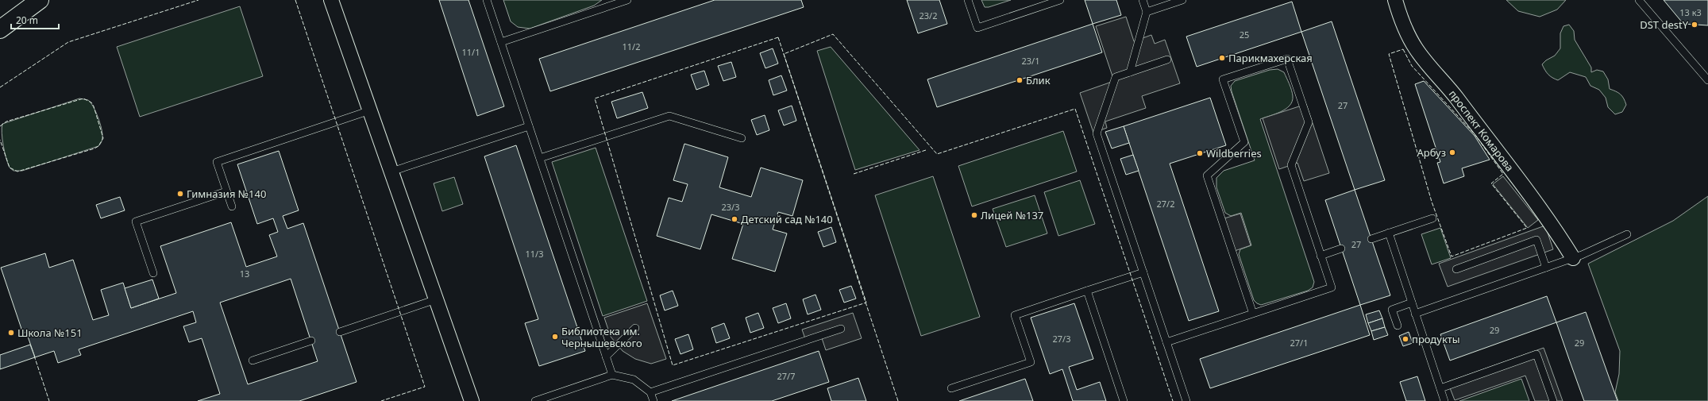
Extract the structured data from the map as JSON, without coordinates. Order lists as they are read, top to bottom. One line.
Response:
{"streets":{"street":["проспект Комарова"]},"places":["DST destY","Парикмахерская","Блик","Арбуз","Wildberries","Гимназия №140","Лицей №137","Детский сад №140","Школа №151","Библиотека им. Чернышевского","продукты"],"house_numbers":["13 к3","23/2","25","11/2","11/1","23/1","27","27/2","23/3","27","11/3","13","29","27/3","27/1","29","27/7"],"scale_bar":"20 m"}
